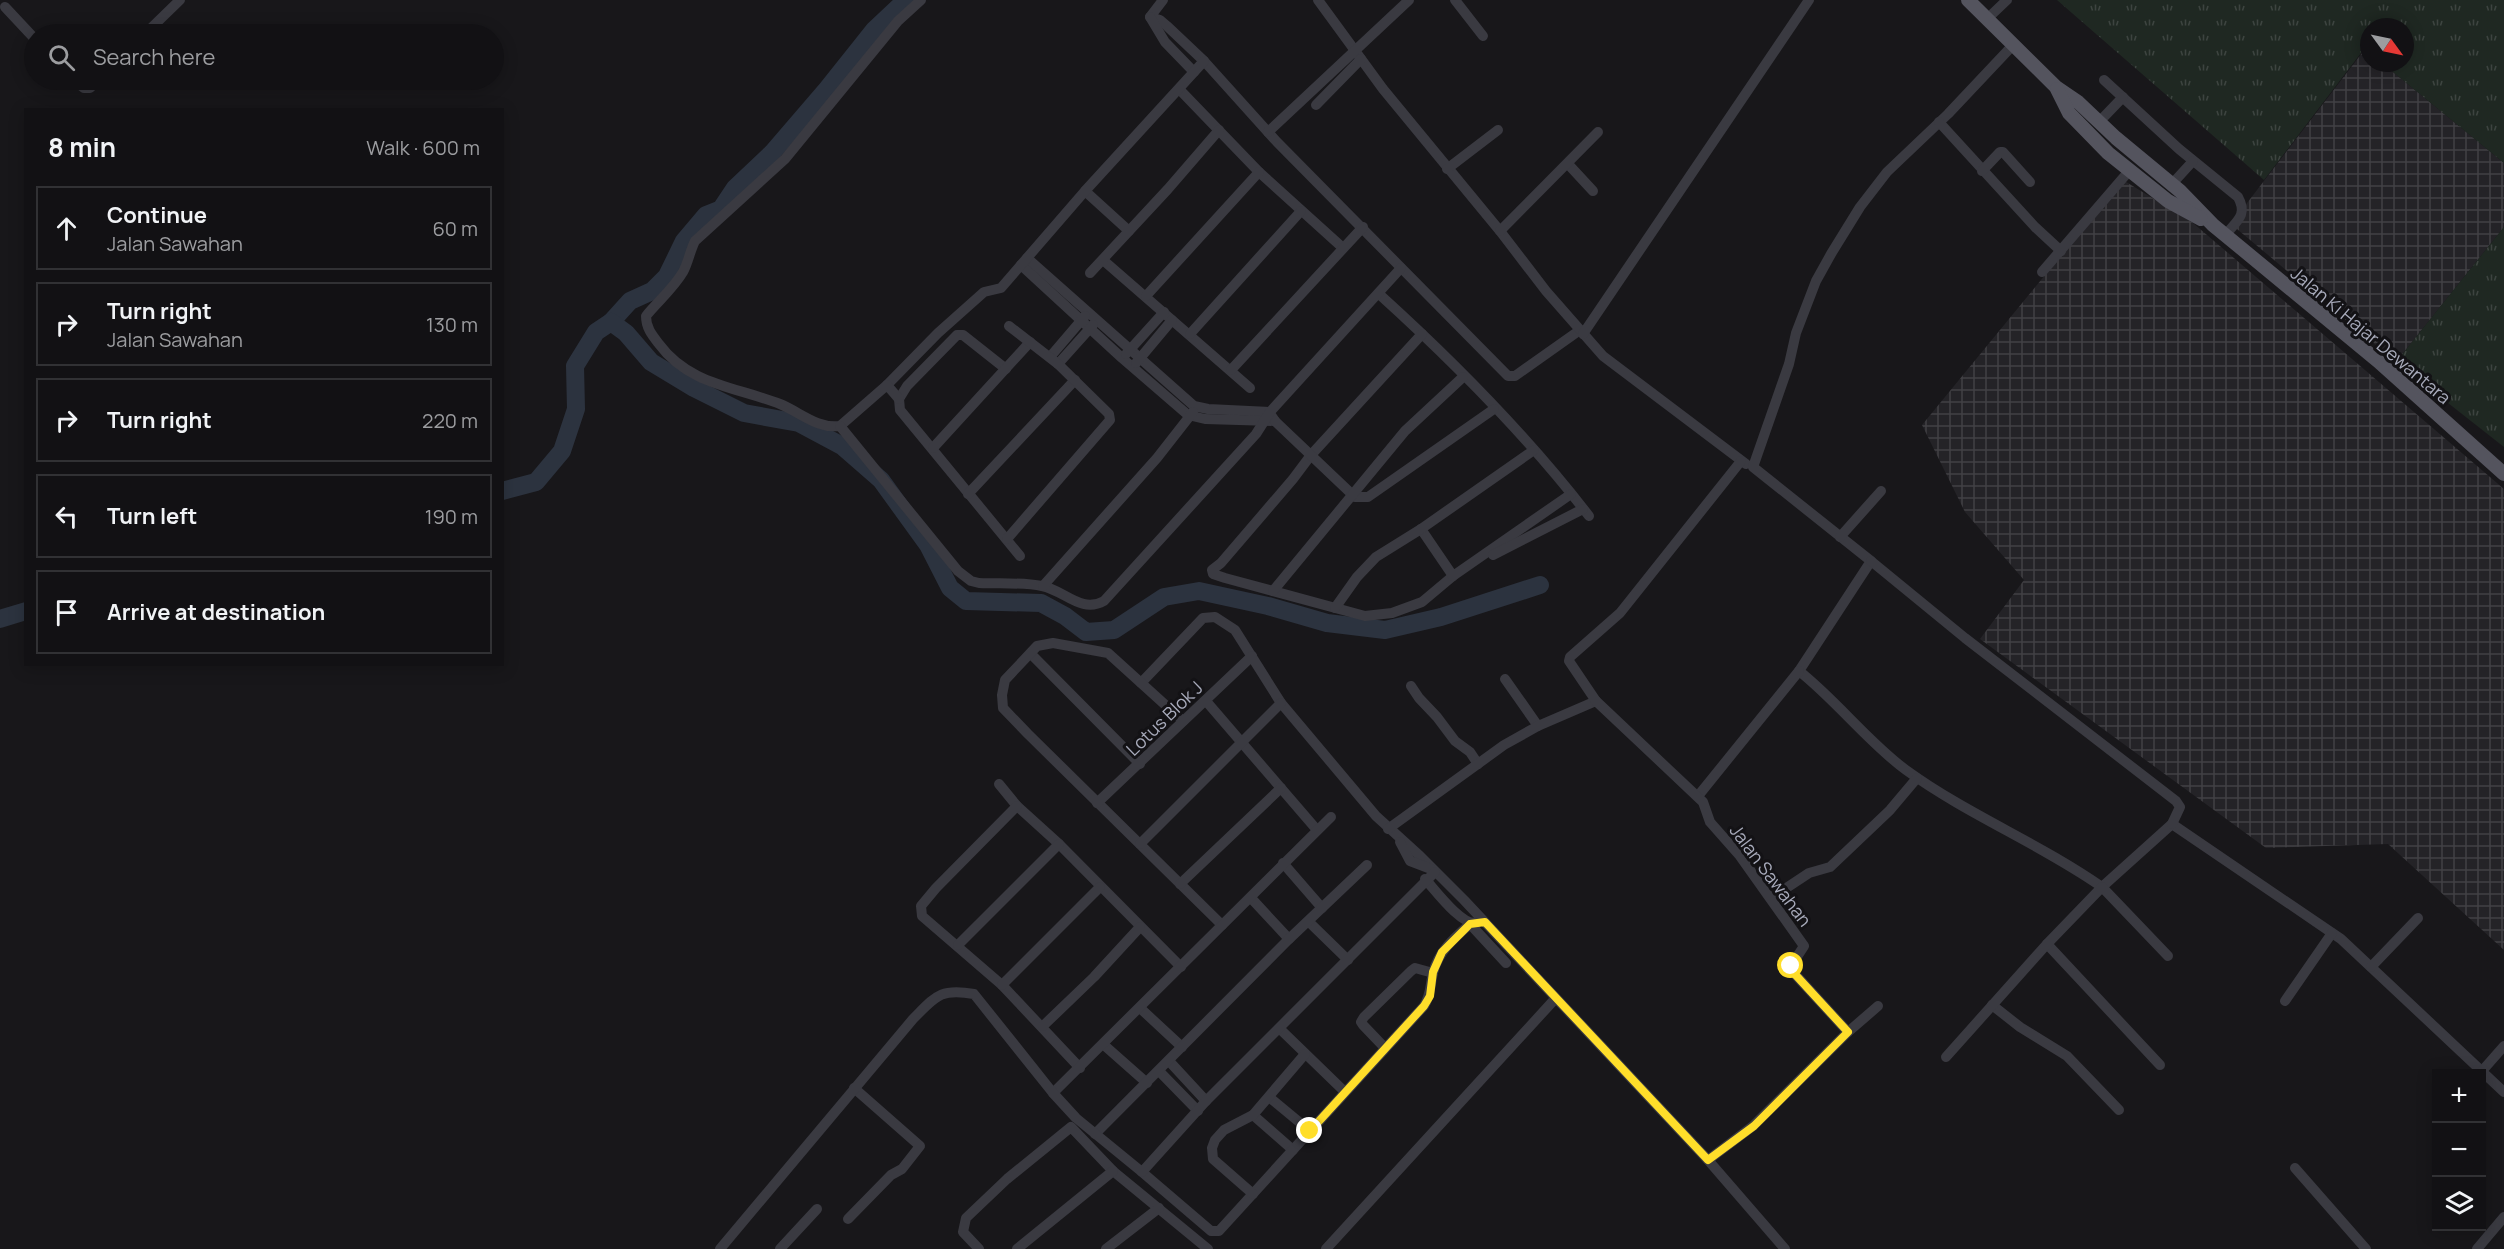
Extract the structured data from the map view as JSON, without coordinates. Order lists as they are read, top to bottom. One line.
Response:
{"streets":{"main road":["Jalan Ki Hajar Dewantara"],"street":["Lotus Blok J","Jalan Sawahan"]},"north":"bottom right","page":{"search":"Search here","heading":["8 min","Walk · 600 m"],"list":[["Continue","Jalan Sawahan","60 m"],["Turn right","Jalan Sawahan","130 m"],["Turn right","220 m"],["Turn left","190 m"],"Arrive at destination"],"map_buttons":["+","−"]}}
